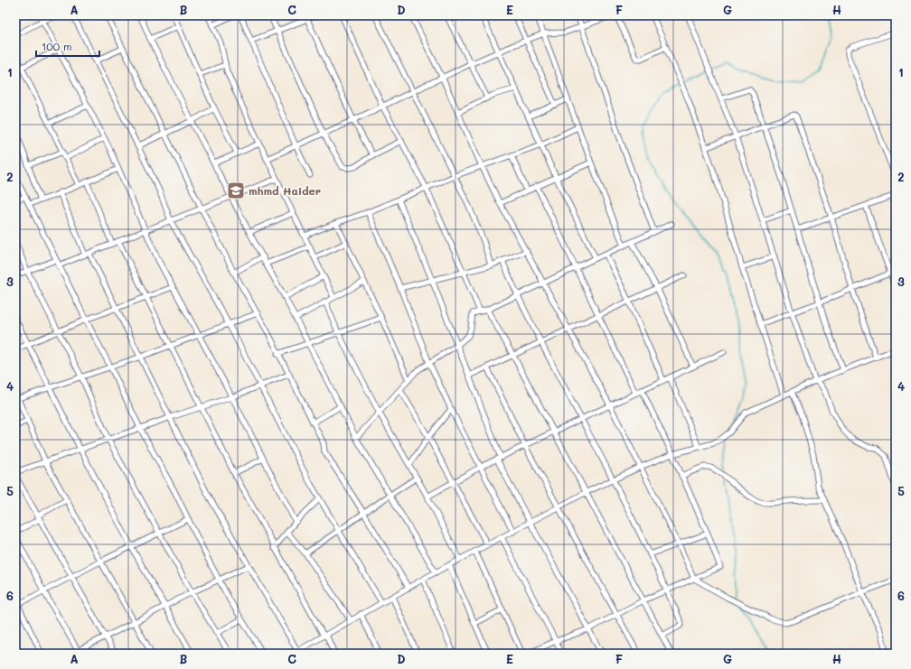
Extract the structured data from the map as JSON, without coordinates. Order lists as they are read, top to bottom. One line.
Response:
{"places":{"school or university":["mhmd Haider"]},"scale_bar":"100 m","grid":{"columns":["A","B","C","D","E","F","G","H"],"rows":["1","2","3","4","5","6"]}}
